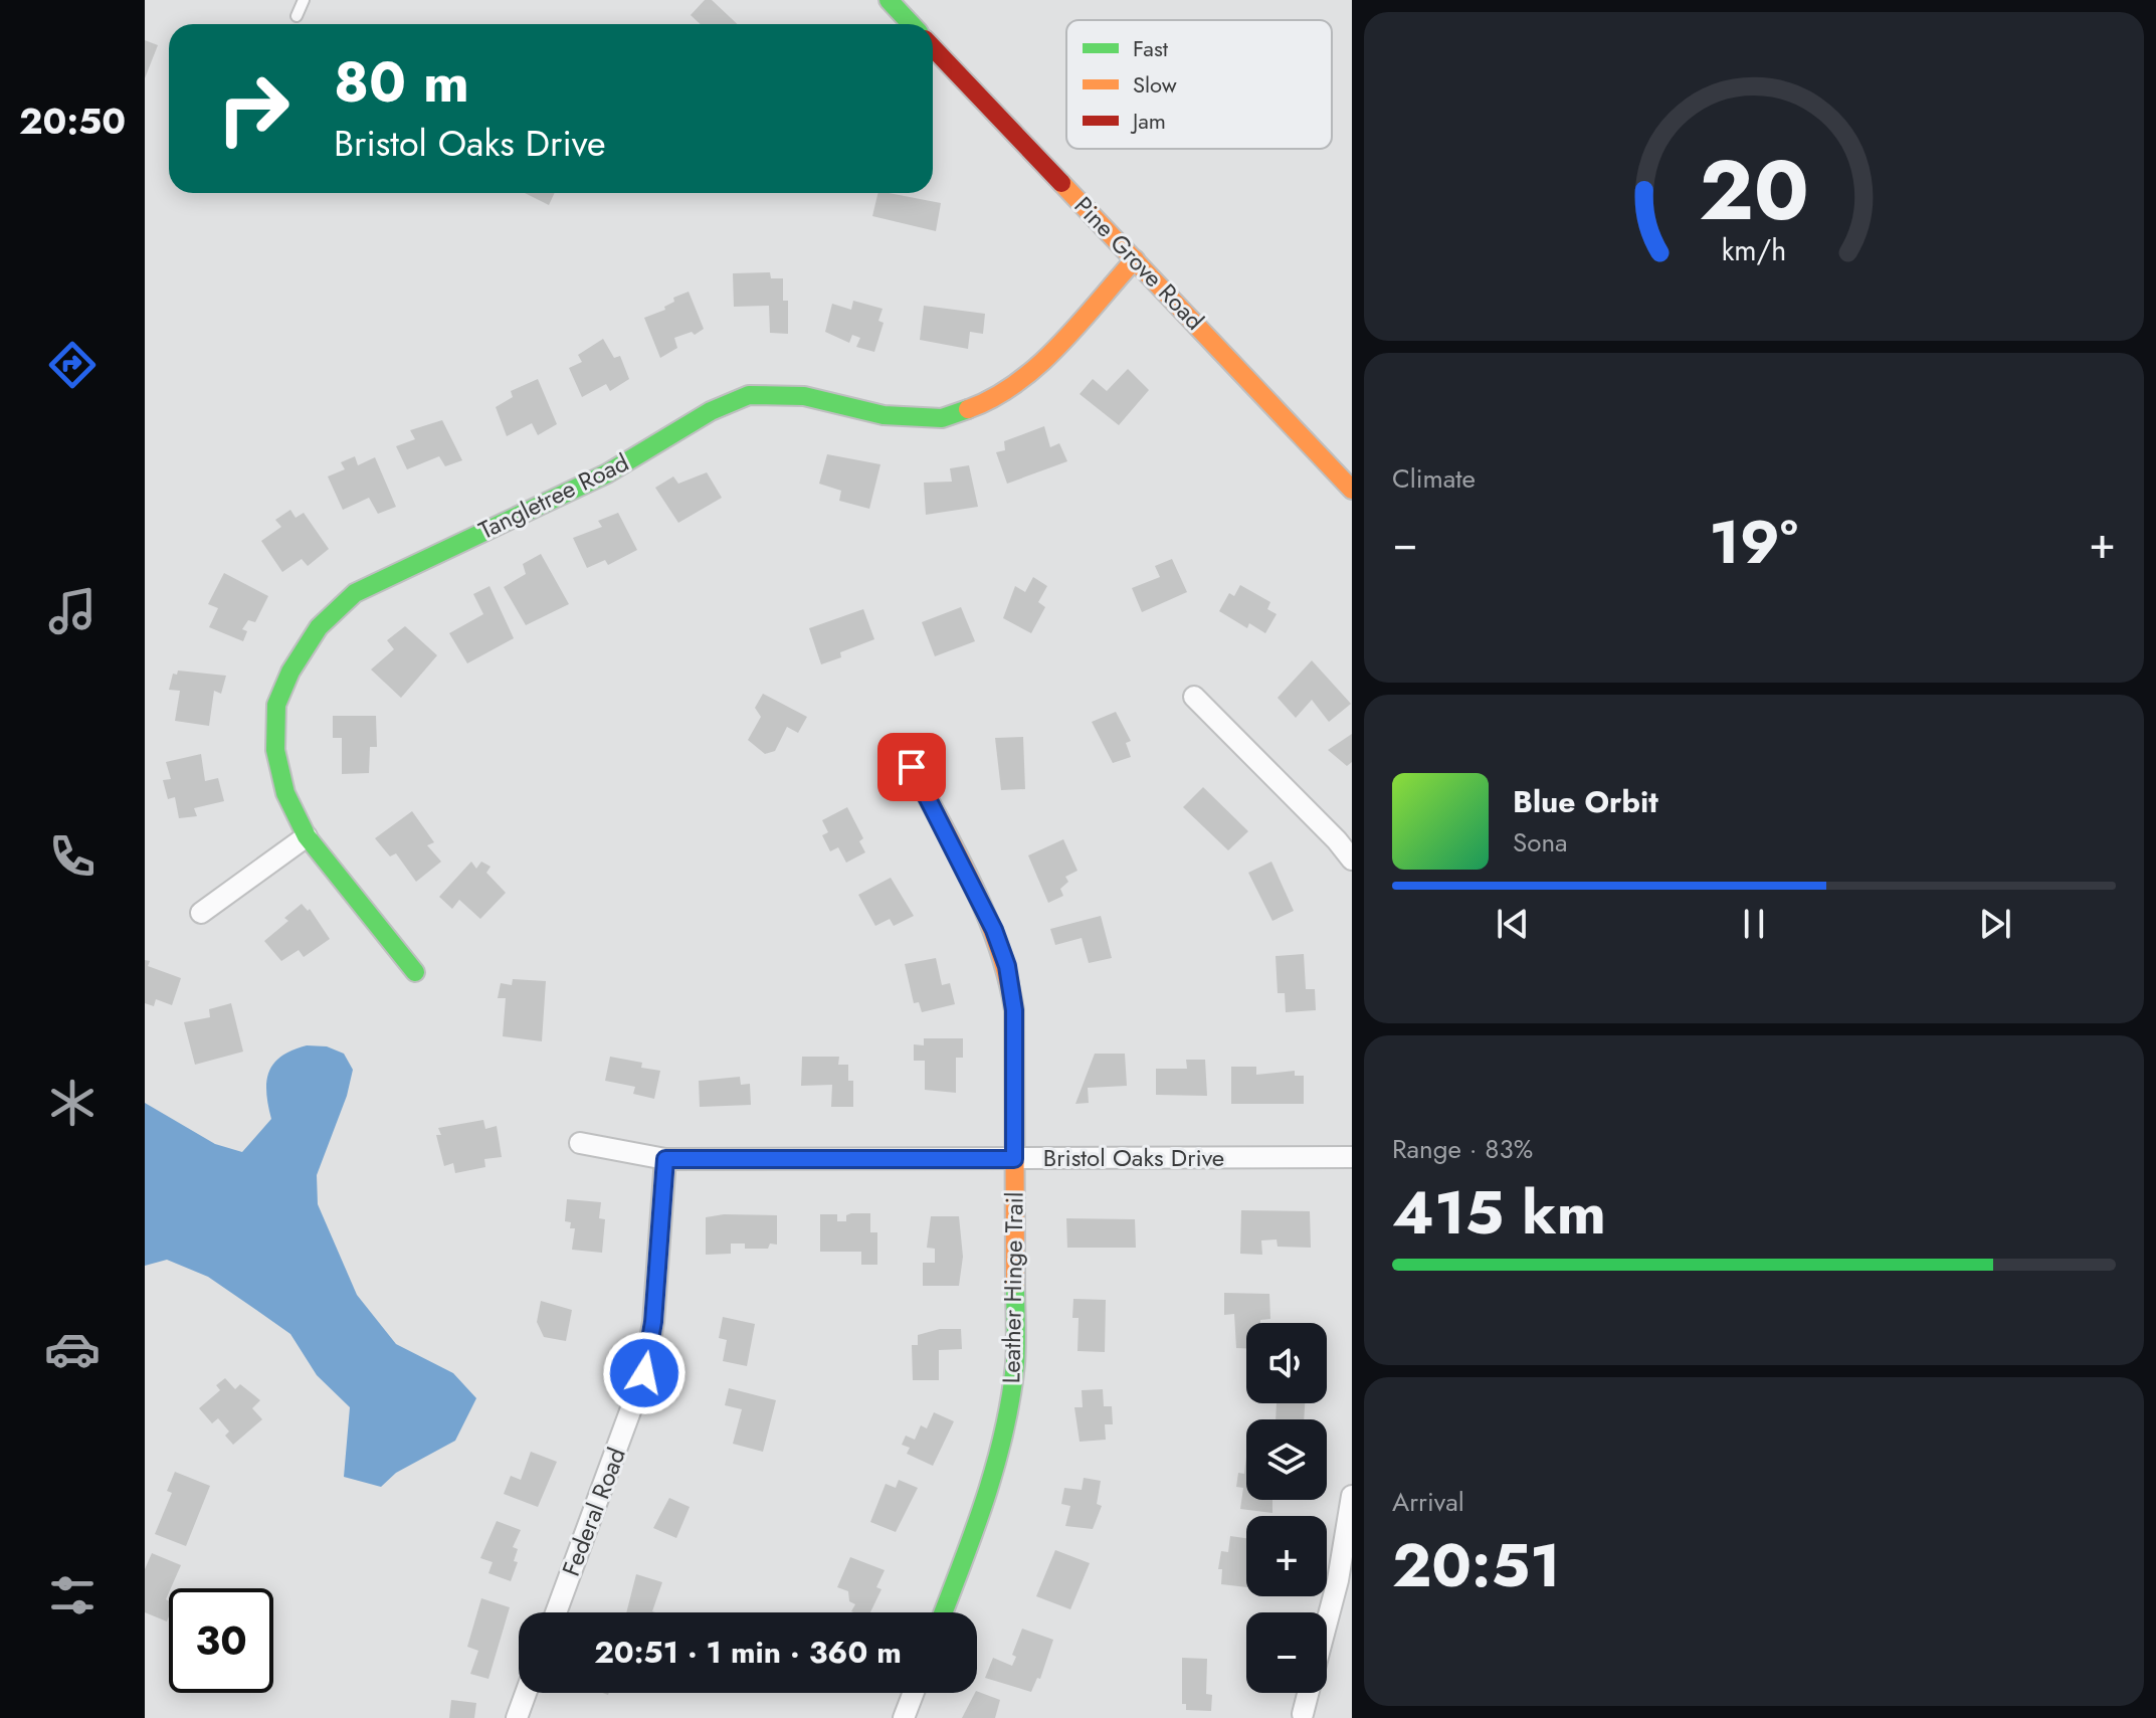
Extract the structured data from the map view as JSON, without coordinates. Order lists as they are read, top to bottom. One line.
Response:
{"streets":{"street":["Pine Grove Road","Tangletree Road","Bristol Oaks Drive","Leather Hinge Trail","Federal Road"]},"crossings":[["Pine Grove Road","Tangletree Road"],["Bristol Oaks Drive","Leather Hinge Trail"],["Bristol Oaks Drive","Federal Road"]],"legend":["Fast","Slow","Jam"],"page":{"tabs":"20:50","turn":["80 m","Bristol Oaks Drive"],"tile":["Climate",["Range · 83%","415 km"],["Arrival","20:51"]],"heat":["−","19°","+"],"song":["Blue Orbit","Sona"],"map_buttons":["+","−"],"limit":"30","trip":"20:51 · 1 min · 360 m","gauge":["20","km/h"]}}
